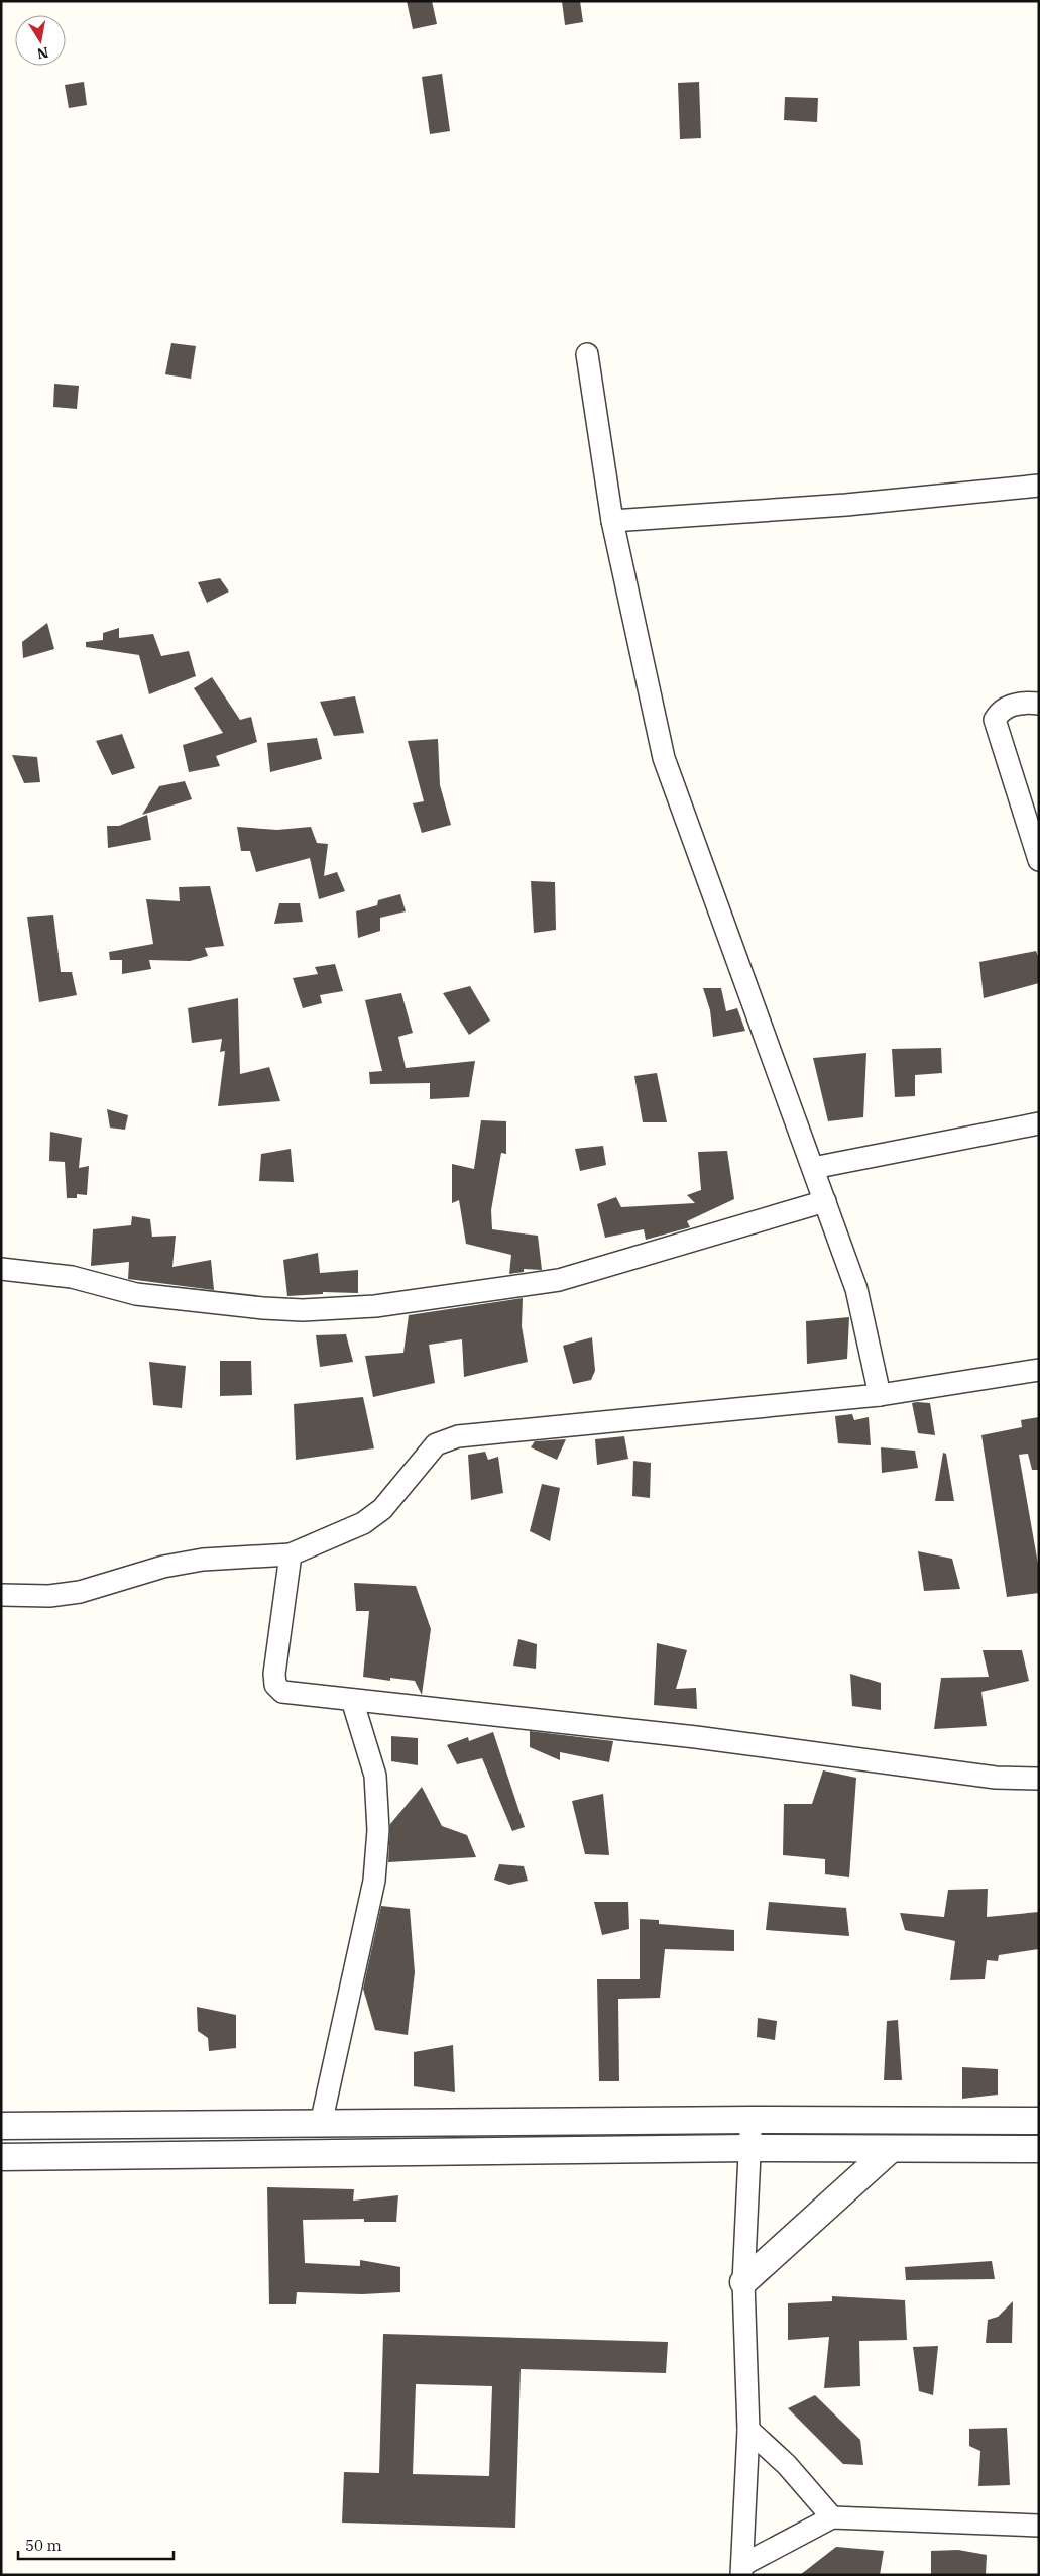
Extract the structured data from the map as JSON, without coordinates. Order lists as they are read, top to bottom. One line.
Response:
{"scale_bar":"50 m","north":"bottom"}
